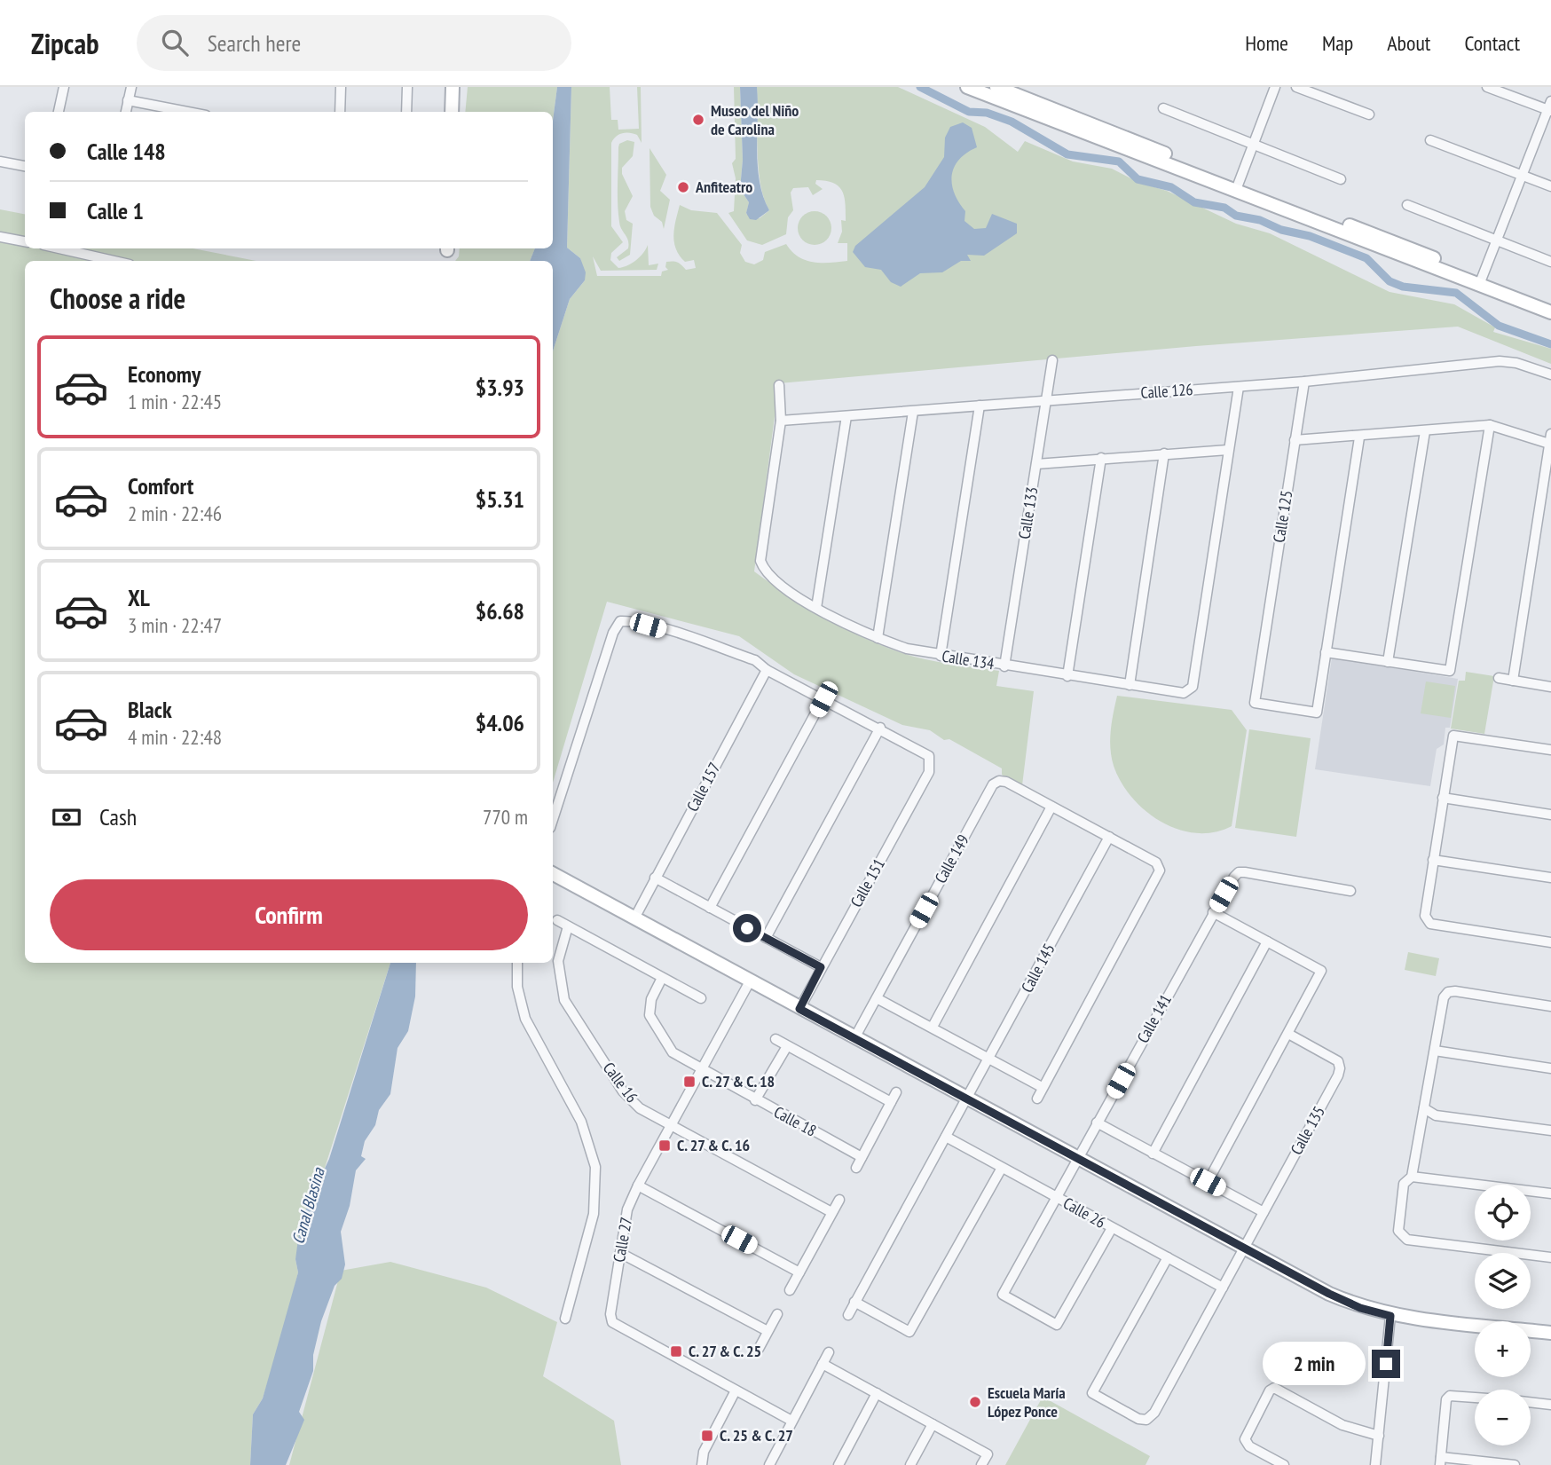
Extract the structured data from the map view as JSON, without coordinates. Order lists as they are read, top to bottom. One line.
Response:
{"streets":{"street":["Calle 126","Calle 133","Calle 125","Calle 134","Calle 157","Calle 149","Calle 151","Calle 145","Calle 141","Calle 16","Calle 18","Calle 135","Calle 26","Calle 27"]},"crossings":[["Calle 126","Calle 133"],["Calle 126","Calle 125"],["Calle 126","Calle 134"],["Calle 133","Calle 134"],["Calle 145","Calle 26"],["Calle 141","Calle 26"],["Calle 16","Calle 27"],["Calle 18","Calle 27"],["Calle 135","Calle 26"]],"water":["Canal Blasina"],"places":{"other":["Museo del Niño de Carolina","Anfiteatro","Escuela María López Ponce"],"transit":["C. 27 & C. 18","C. 27 & C. 16","C. 27 & C. 25","C. 25 & C. 27"]},"page":{"header":"Zipcab","search":"Search here","nav":["Home","Map","About","Contact"],"banner":["Calle 148","Calle 1"],"heading":"Choose a ride","list":[{"name":"Economy","note":"1 min · 22:45","value":"$3.93"},{"name":"Comfort","note":"2 min · 22:46","value":"$5.31"},{"name":"XL","note":"3 min · 22:47","value":"$6.68"},{"name":"Black","note":"4 min · 22:48","value":"$4.06"}],"pay":["Cash","770 m"],"buttons":"Confirm","map_buttons":["+","−"],"bubble":"2 min"}}
